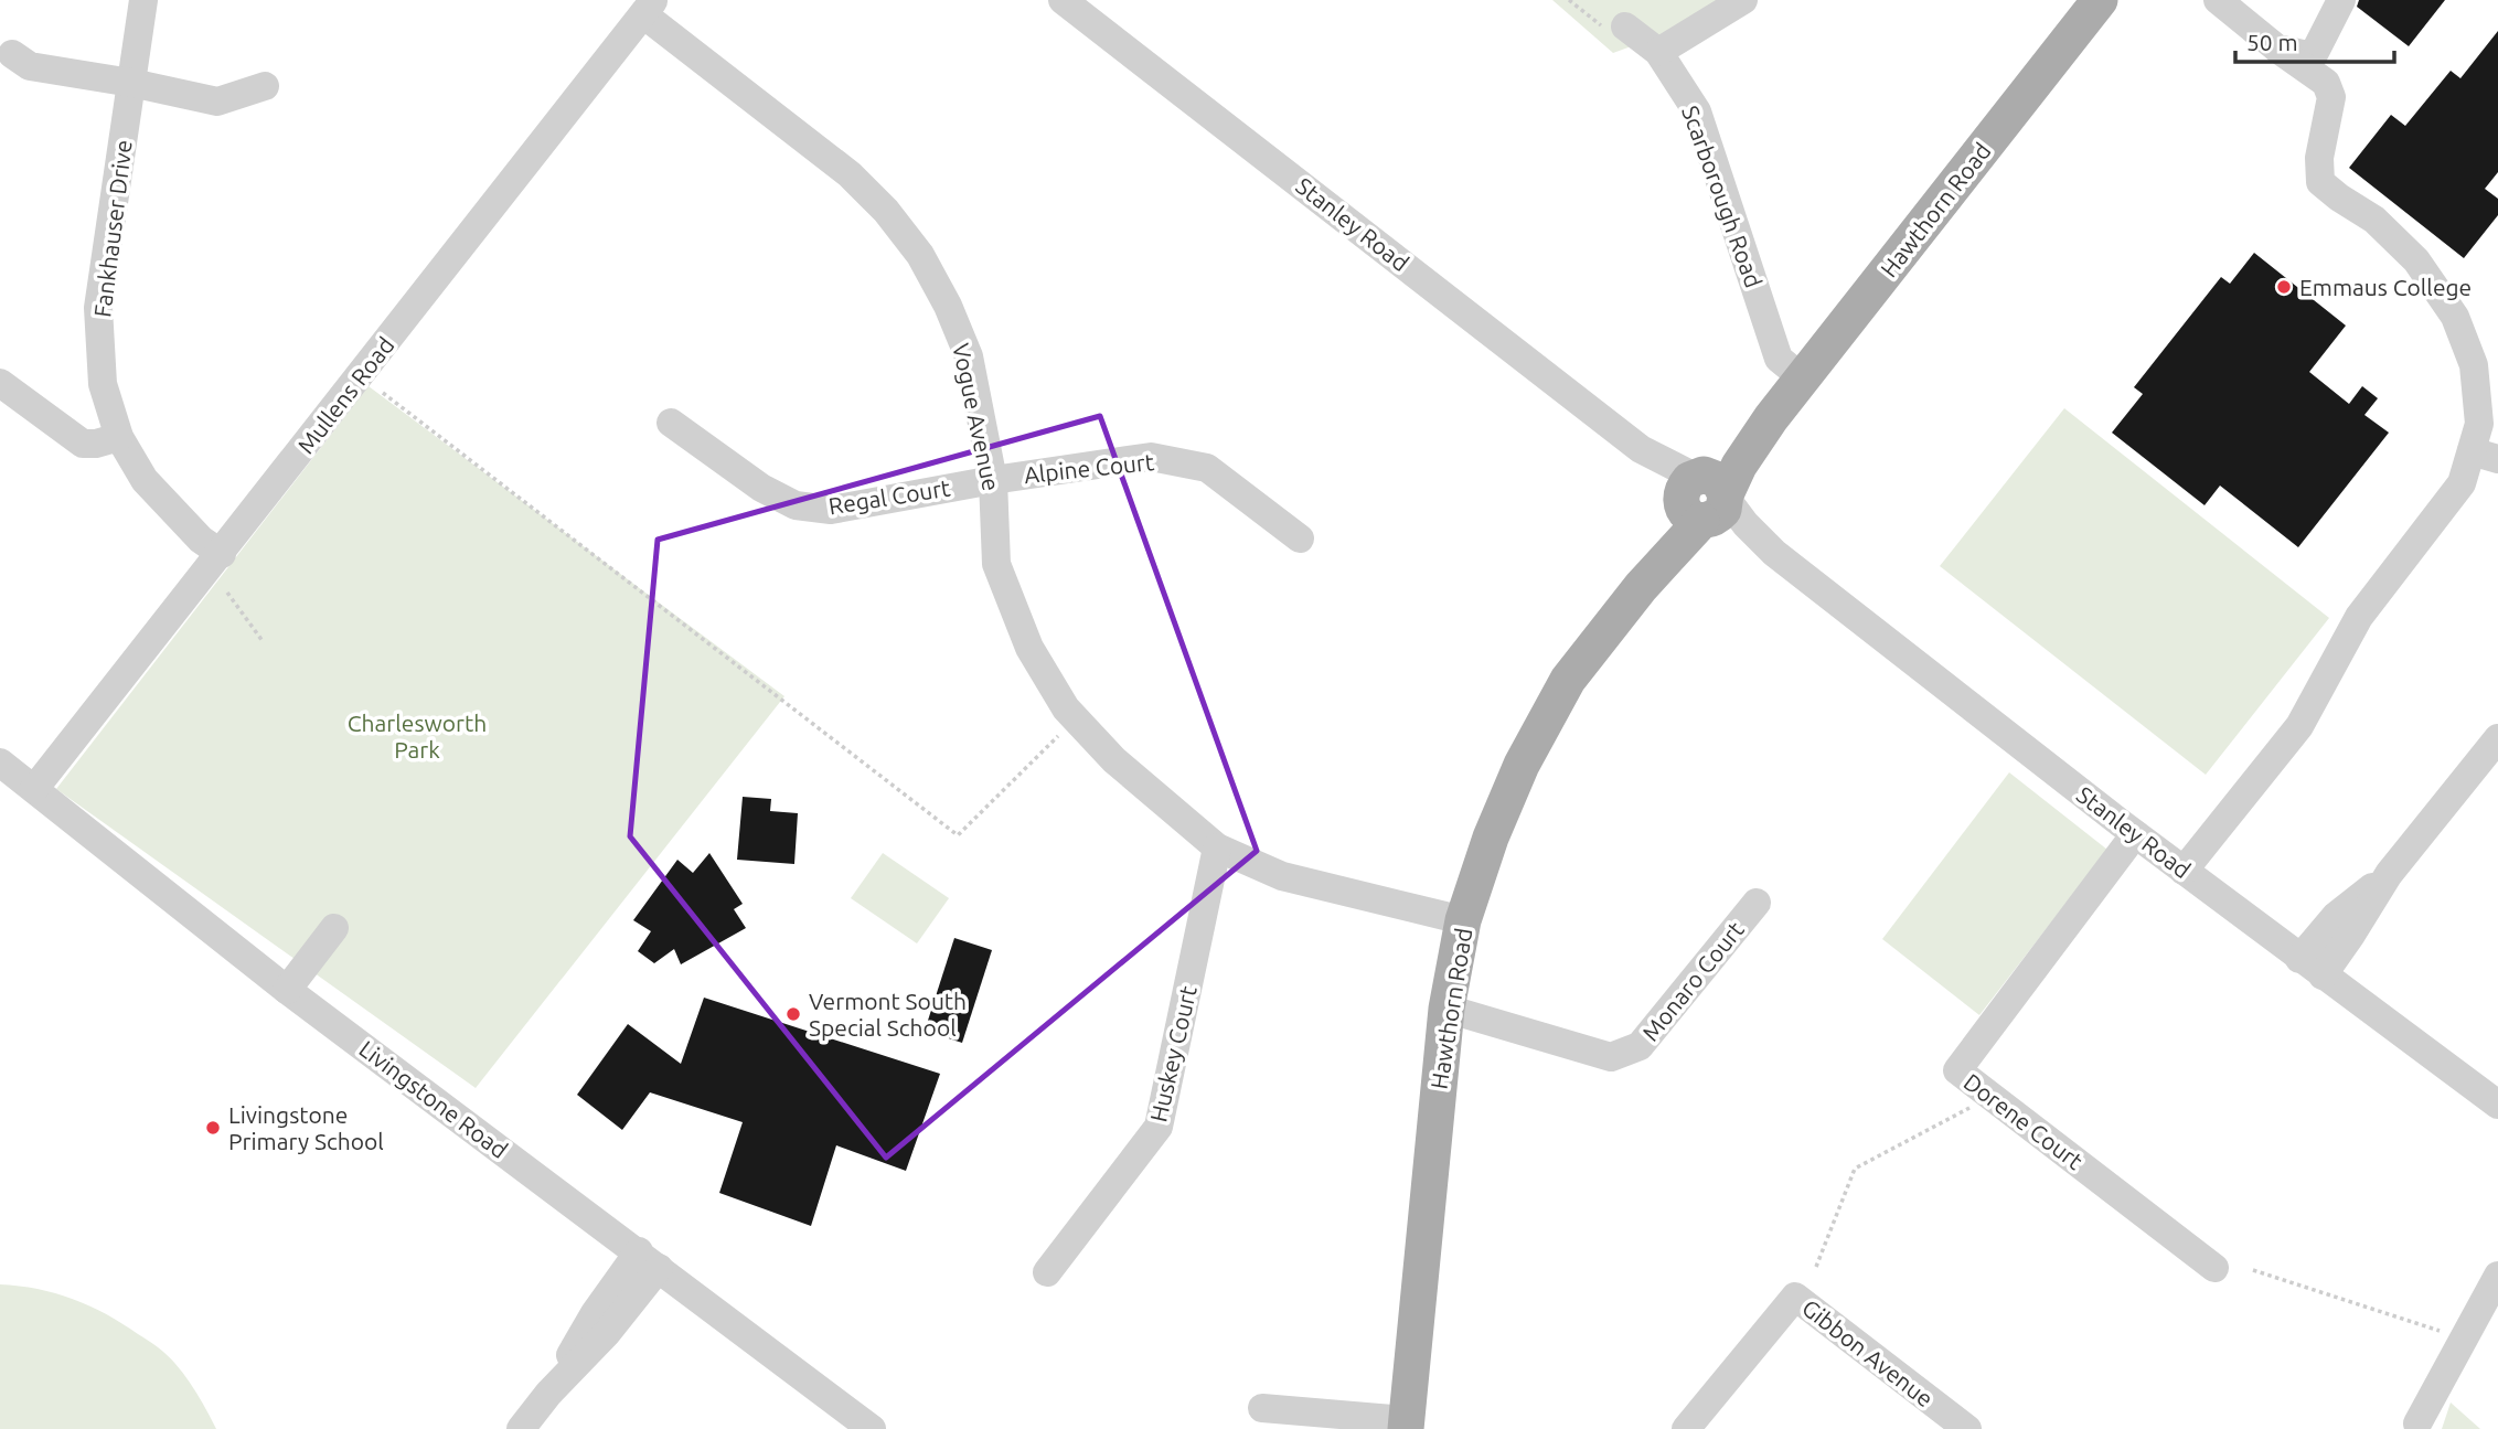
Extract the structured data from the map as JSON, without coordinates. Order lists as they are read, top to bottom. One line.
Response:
{"streets":{"main road":["Hawthorn Road"],"street":["Scarborough Road","Stanley Road","Fankhauser Drive","Mullens Road","Vogue Avenue","Alpine Court","Regal Court","Monaro Court","Huskey Court","Livingstone Road","Dorene Court","Gibbon Avenue"]},"crossings":[["Scarborough Road","Hawthorn Road"],["Hawthorn Road","Stanley Road"],["Hawthorn Road","Vogue Avenue"],["Hawthorn Road","Monaro Court"],["Stanley Road","Dorene Court"],["Fankhauser Drive","Mullens Road"],["Mullens Road","Vogue Avenue"],["Mullens Road","Livingstone Road"],["Vogue Avenue","Alpine Court"],["Vogue Avenue","Regal Court"],["Vogue Avenue","Huskey Court"],["Alpine Court","Regal Court"]],"parks":["Charlesworth Park"],"places":["Emmaus College","Vermont South Special School","Livingstone Primary School"],"scale_bar":"50 m"}
